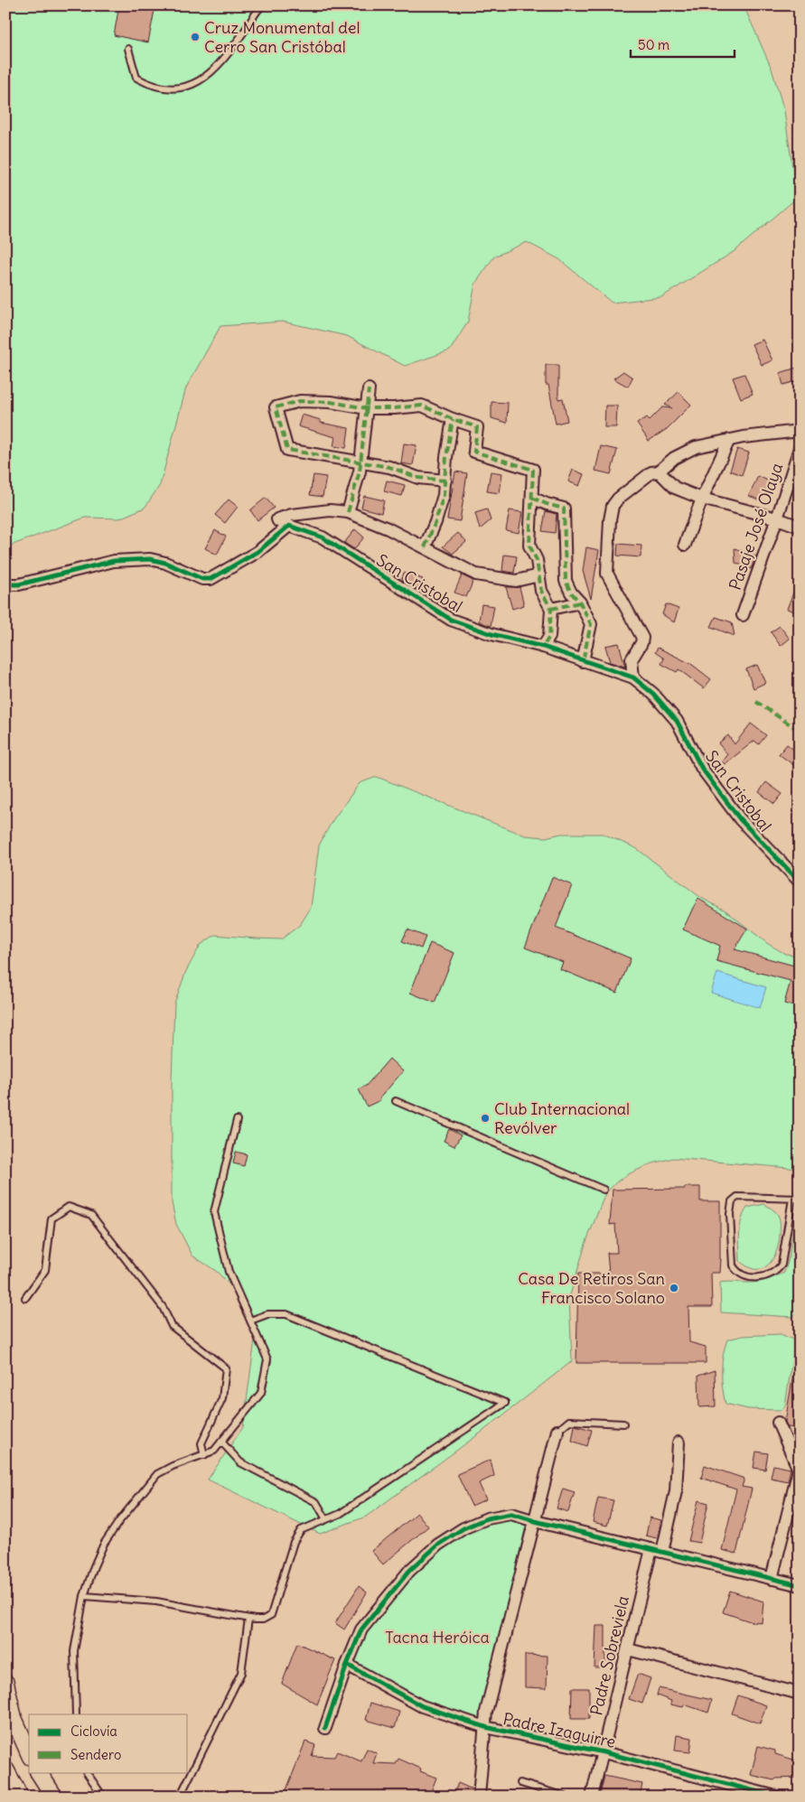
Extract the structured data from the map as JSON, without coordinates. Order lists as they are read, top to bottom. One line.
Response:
{"streets":{"street":["Pasaje José Olaya","San Cristobal","Padre Sobreviela","Padre Izaguirre"]},"crossings":[["Padre Sobreviela","Padre Izaguirre"]],"parks":["Tacna Heróica"],"places":["Cruz Monumental del Cerro San Cristóbal","Club Internacional Revólver","Casa De Retiros San Francisco Solano"],"legend":["Ciclovía","Sendero"],"scale_bar":"50 m"}
